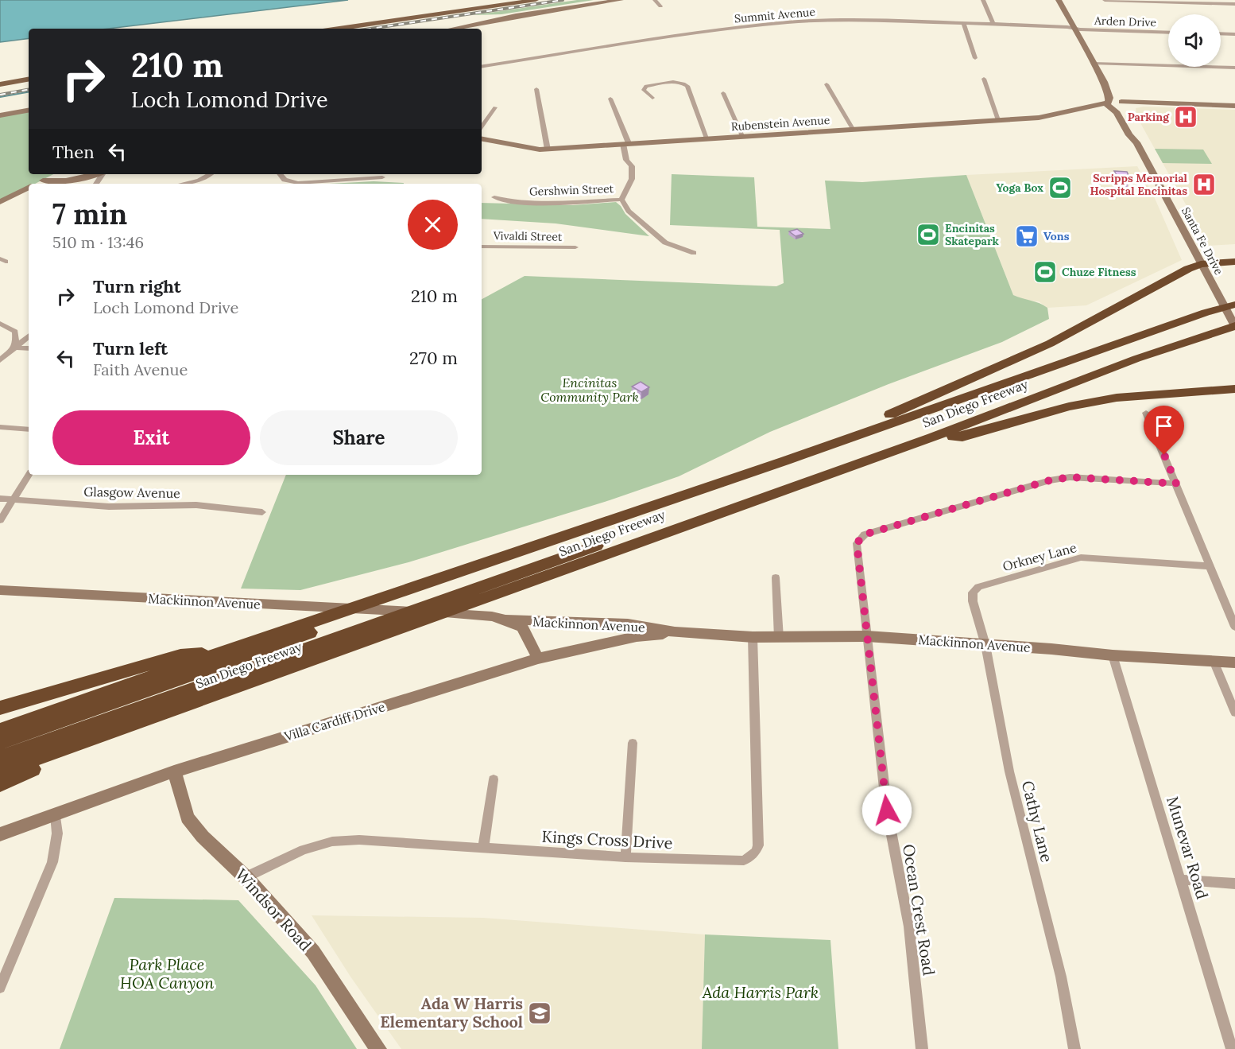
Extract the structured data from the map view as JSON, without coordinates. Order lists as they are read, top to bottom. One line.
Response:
{"streets":{"highway":["San Diego Freeway"],"street":["Summit Avenue","Arden Drive","Rubenstein Avenue","Gershwin Street","Vivaldi Street","Santa Fe Drive","Glasgow Avenue","Orkney Lane","Mackinnon Avenue","Villa Cardiff Drive","Cathy Lane","Kings Cross Drive","Munevar Road","Windsor Road","Ocean Crest Road"]},"crossings":[["Summit Avenue","Arden Drive"],["Summit Avenue","Santa Fe Drive"],["Arden Drive","Santa Fe Drive"],["Rubenstein Avenue","Santa Fe Drive"],["Santa Fe Drive","San Diego Freeway"],["Orkney Lane","Cathy Lane"],["Mackinnon Avenue","Villa Cardiff Drive"],["Mackinnon Avenue","Cathy Lane"],["Mackinnon Avenue","Kings Cross Drive"],["Mackinnon Avenue","Munevar Road"],["Mackinnon Avenue","Ocean Crest Road"],["Villa Cardiff Drive","Windsor Road"],["Kings Cross Drive","Windsor Road"]],"parks":["Encinitas Community Park","Park Place HOA Canyon","Ada Harris Park"],"places":{"hospital":["Parking","Scripps Memorial Hospital Encinitas"],"sports":["Yoga Box","Encinitas Skatepark","Chuze Fitness"],"supermarket":["Vons"],"school or university":["Ada W Harris Elementary School"]},"page":{"turn":["210 m","Loch Lomond Drive"],"then":"Then","heading":["7 min","510 m · 13:46"],"list":[{"name":"Turn right","note":"Loch Lomond Drive","value":"210 m"},{"name":"Turn left","note":"Faith Avenue","value":"270 m"}],"buttons":["Exit","Share"]}}
